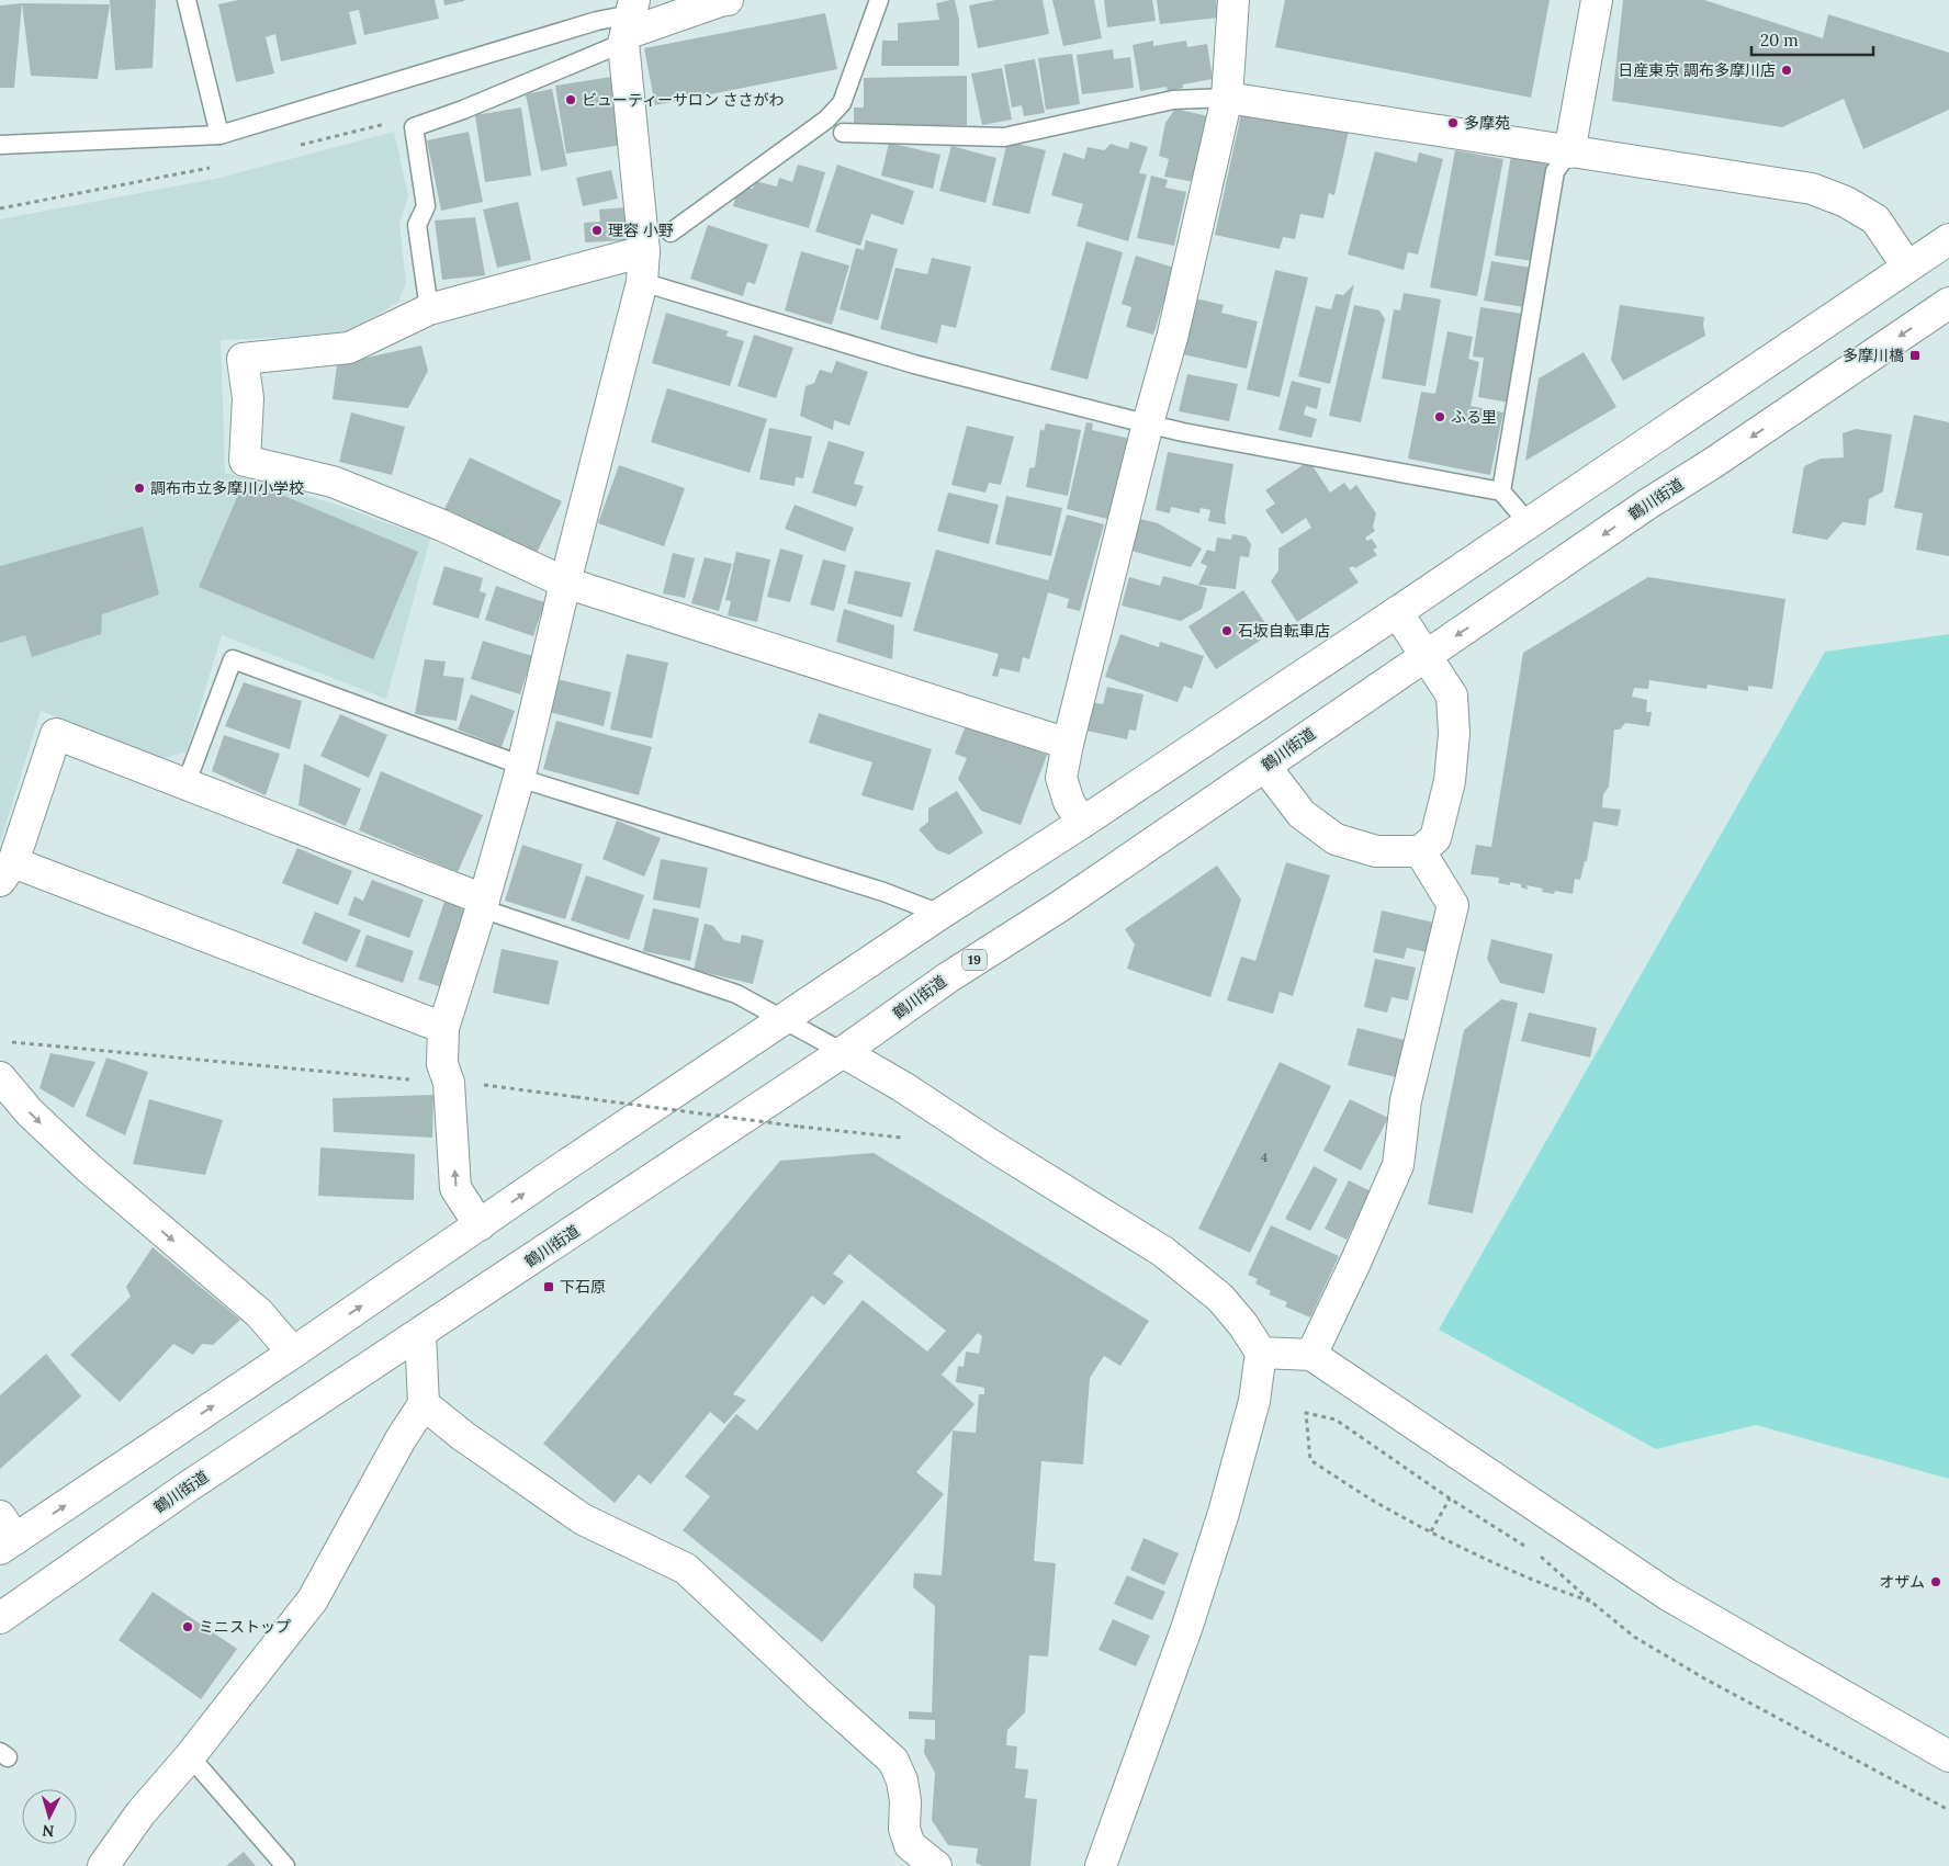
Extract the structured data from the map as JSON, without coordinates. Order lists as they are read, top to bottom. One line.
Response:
{"streets":{"street":["鶴川街道","19"]},"places":{"other":["日産東京 調布多摩川店","ビューティーサロン ささがわ","多摩苑","理容 小野","ふる里","調布市立多摩川小学校","石坂自転車店","オザム","ミニストップ"],"transit":["多摩川橋","下石原"]},"house_numbers":["4"],"scale_bar":"20 m","north":"bottom"}
